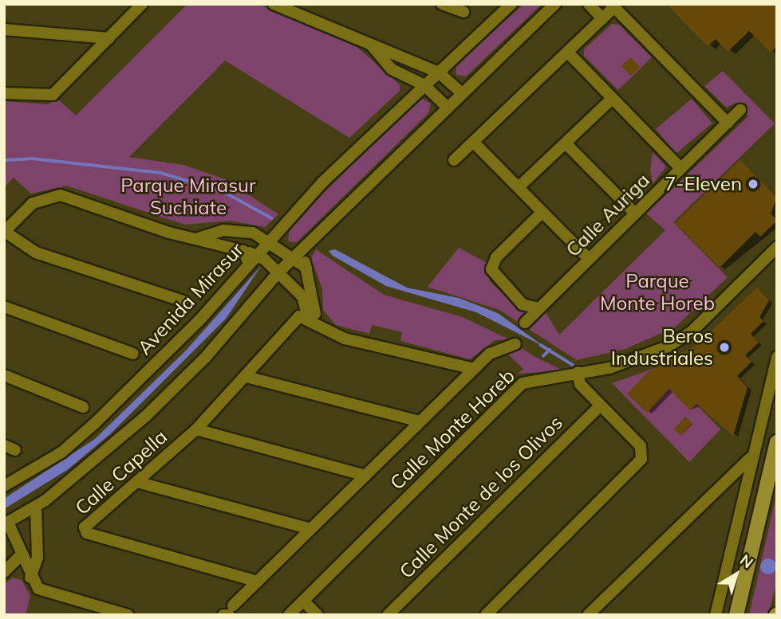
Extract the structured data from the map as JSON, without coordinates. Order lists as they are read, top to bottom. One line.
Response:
{"streets":{"street":["Calle Auriga","Avenida Mirasur","Calle Monte Horeb","Calle Capella","Calle Monte de los Olivos"]},"parks":["Parque Mirasur Suchiate","Parque Monte Horeb"],"places":["7-Eleven","Beros Industriales"],"north":"top right"}
